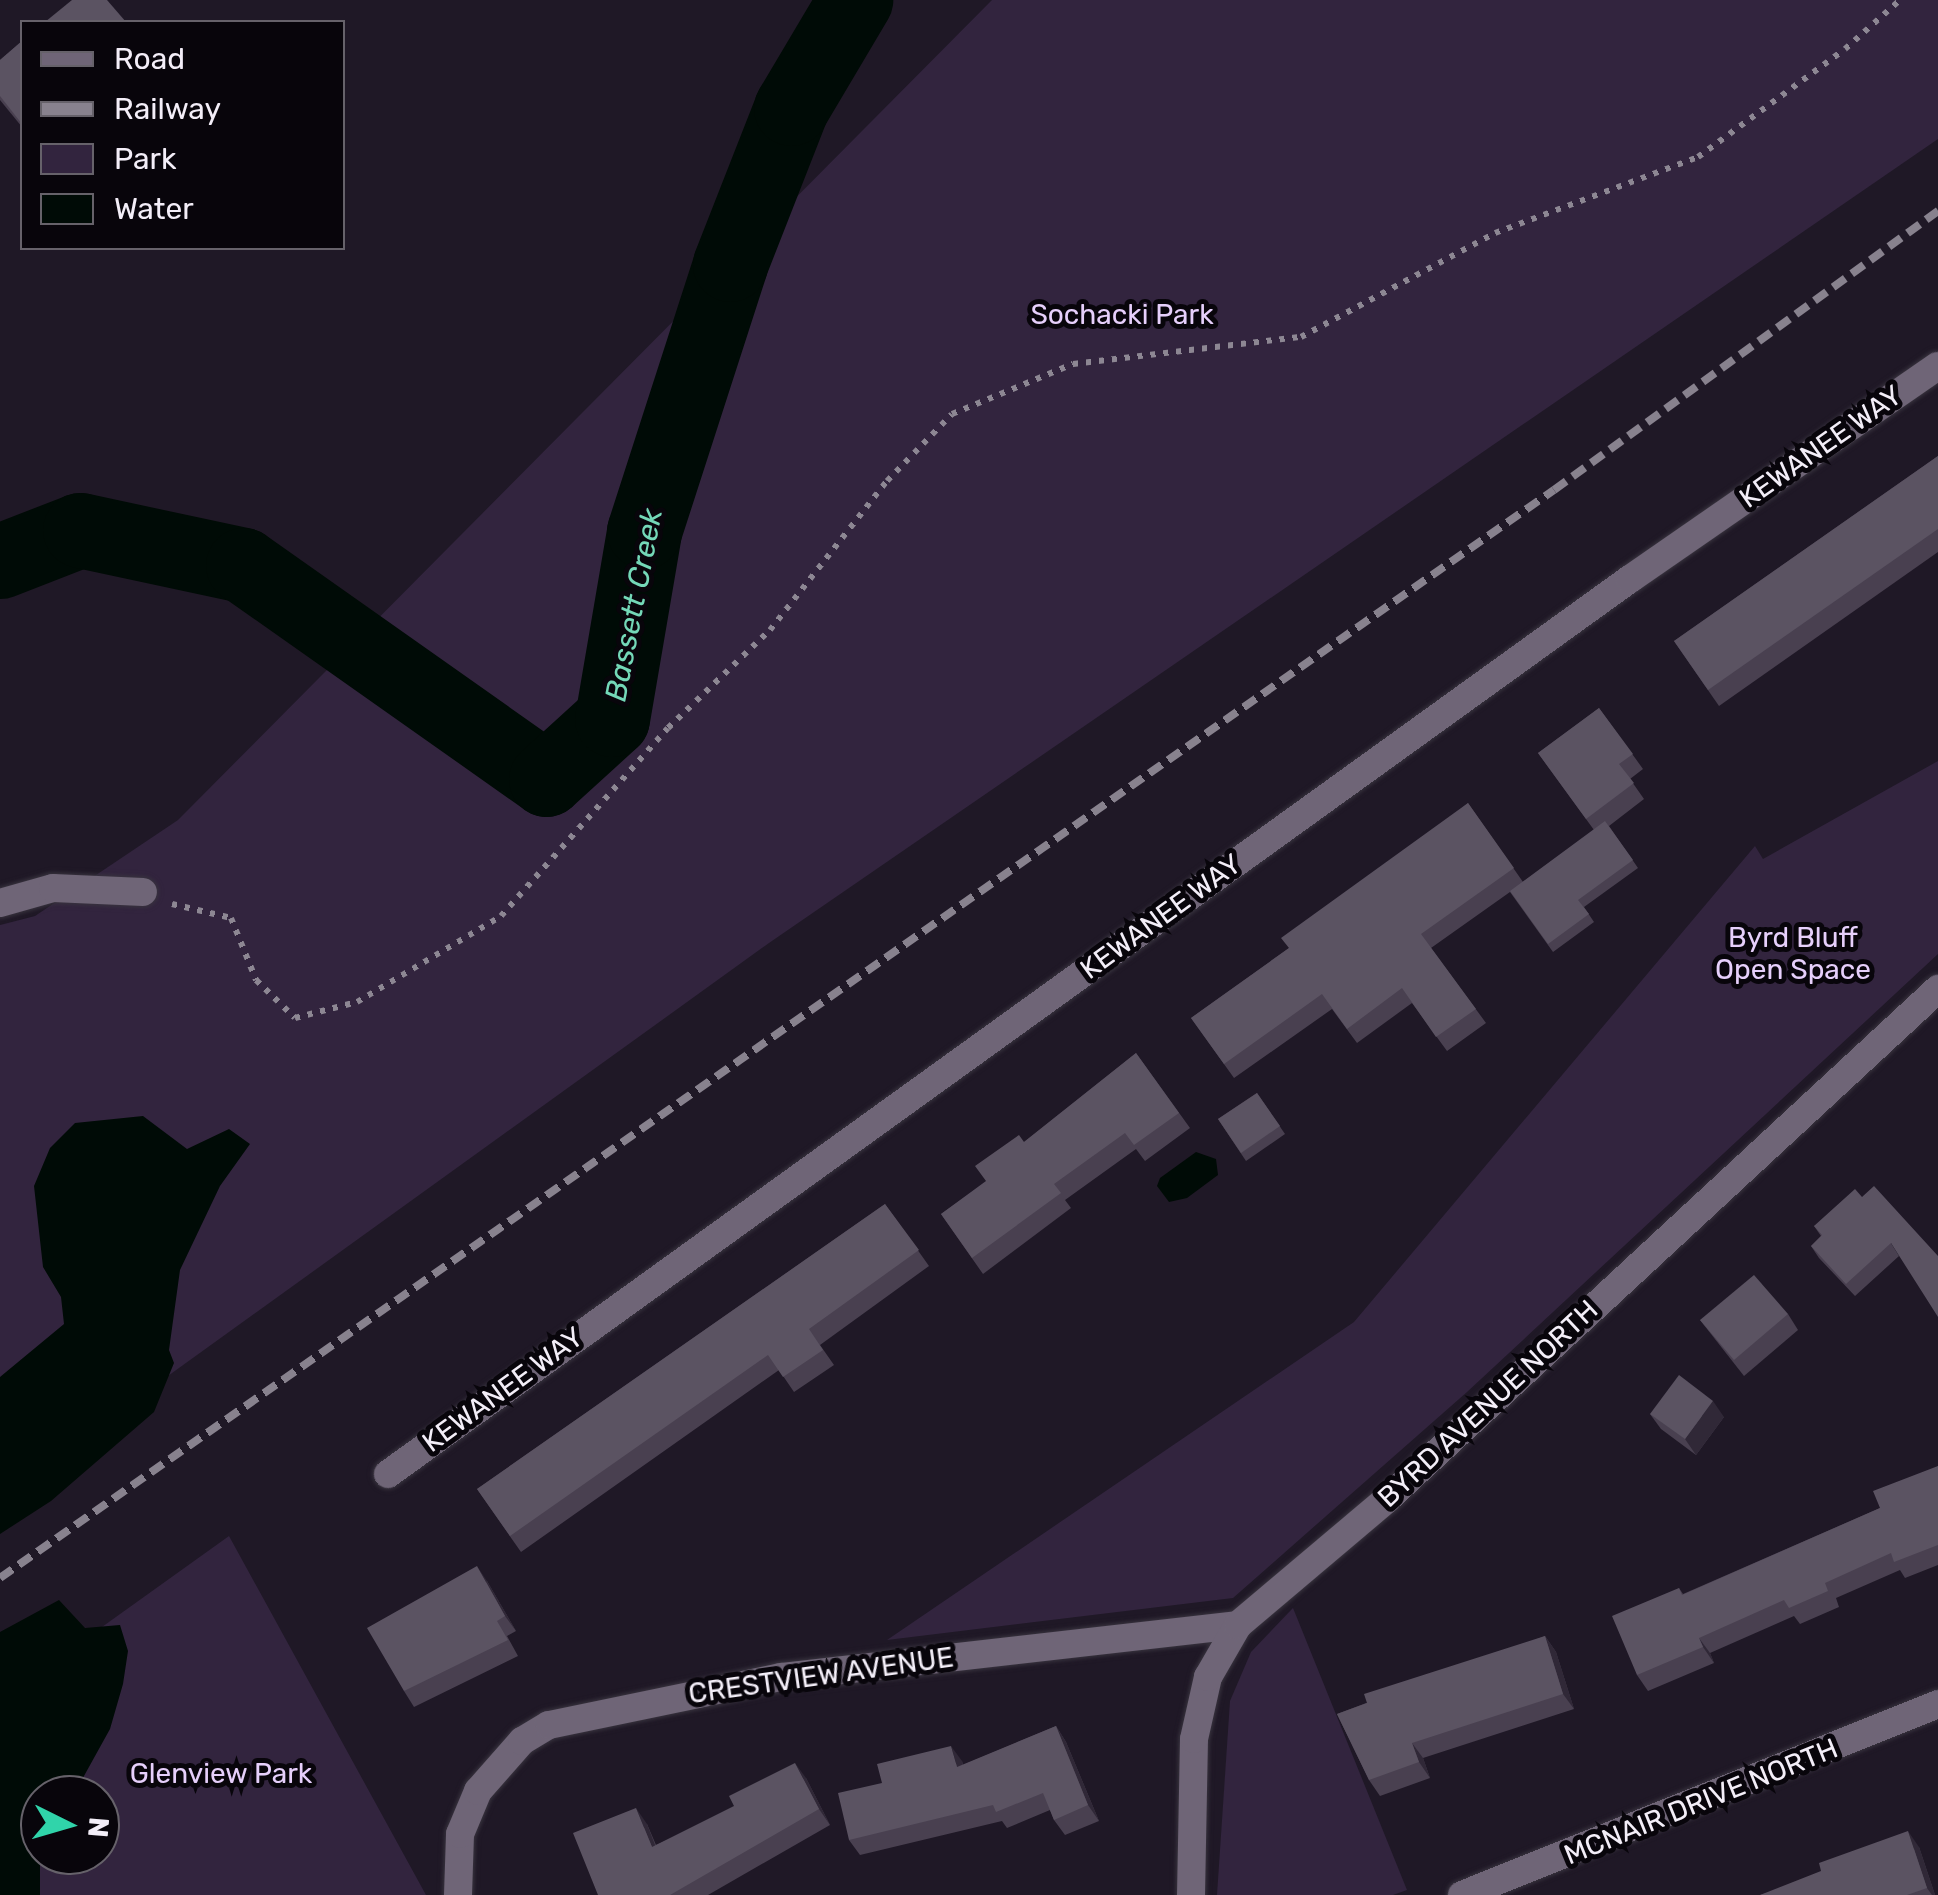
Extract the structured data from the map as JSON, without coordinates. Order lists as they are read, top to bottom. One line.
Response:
{"streets":{"street":["KEWANEE WAY","BYRD AVENUE NORTH","CRESTVIEW AVENUE","MCNAIR DRIVE NORTH"]},"crossings":[["BYRD AVENUE NORTH","CRESTVIEW AVENUE"]],"water":["Bassett Creek"],"parks":["Sochacki Park","Byrd Bluff Open Space","Glenview Park"],"legend":["Road","Railway","Park","Water"],"north":"right"}
